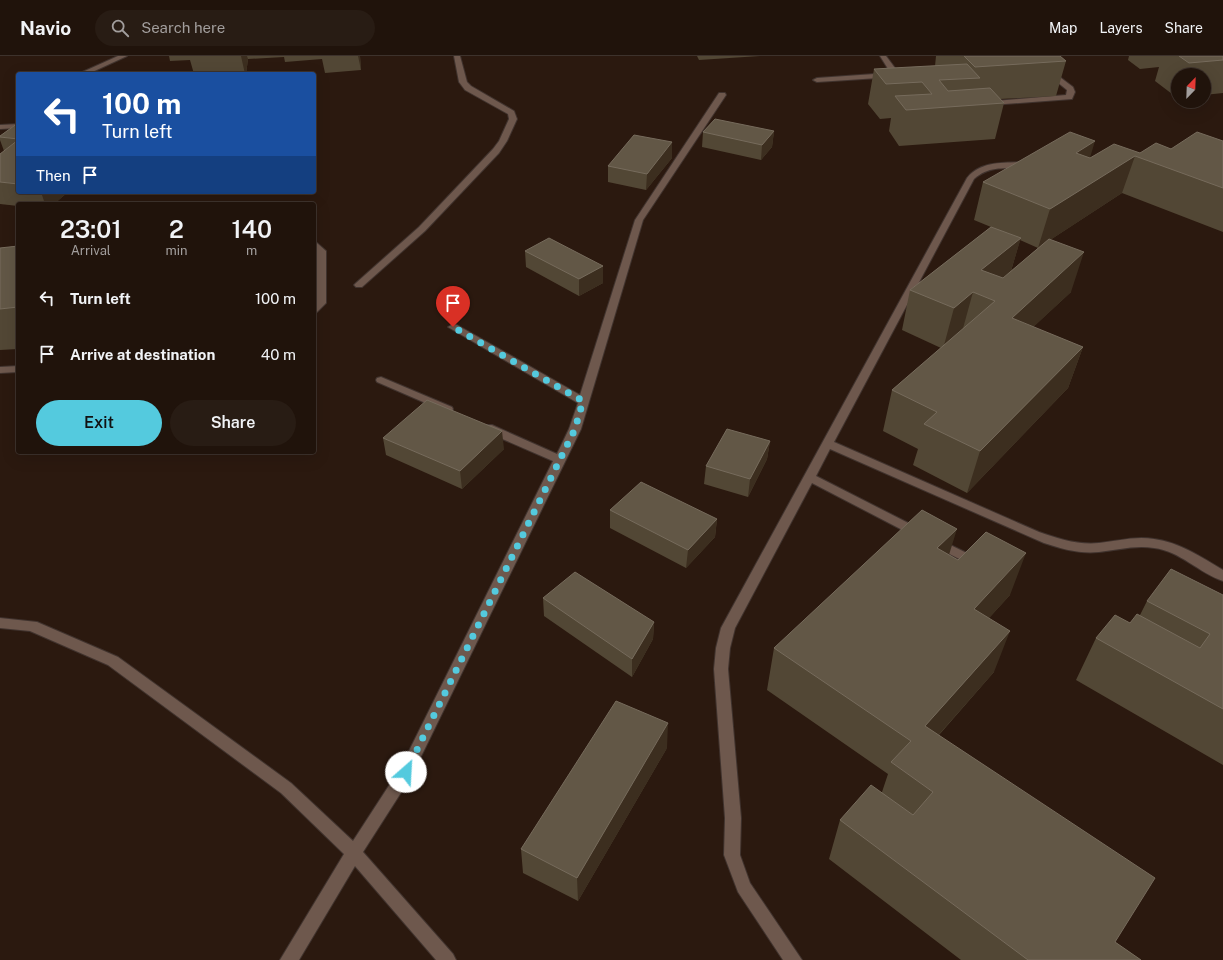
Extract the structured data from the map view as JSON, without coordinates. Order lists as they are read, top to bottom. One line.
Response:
{"north":"top right","page":{"header":"Navio","search":"Search here","nav":["Map","Layers","Share"],"turn":["100 m","Turn left"],"then":"Then","eta":["23:01","Arrival","2","min","140","m"],"list":[{"name":"Turn left","value":"100 m"},{"name":"Arrive at destination","value":"40 m"}],"buttons":["Exit","Share"]}}
